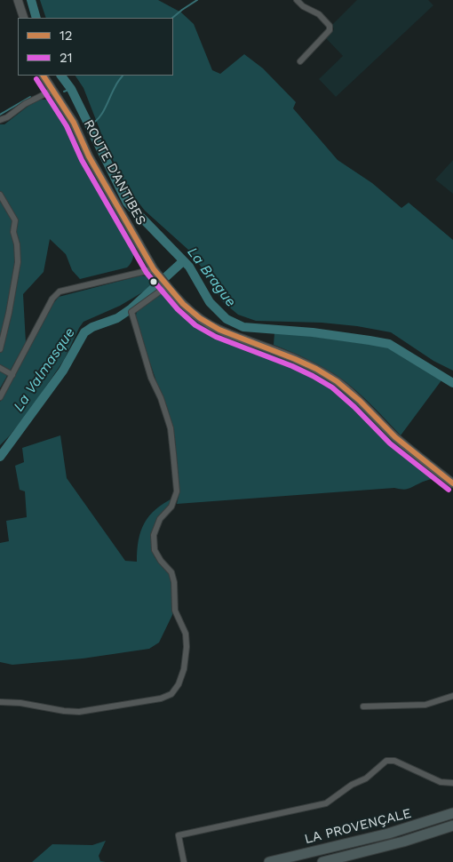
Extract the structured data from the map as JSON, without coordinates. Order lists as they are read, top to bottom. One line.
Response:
{"streets":{"highway":["LA PROVENÇALE"],"street":["ROUTE D'ANTIBES"]},"water":["La Brague","La Valmasque"],"lines":["transit line 12","transit line 21"],"legend":["12","21"]}
